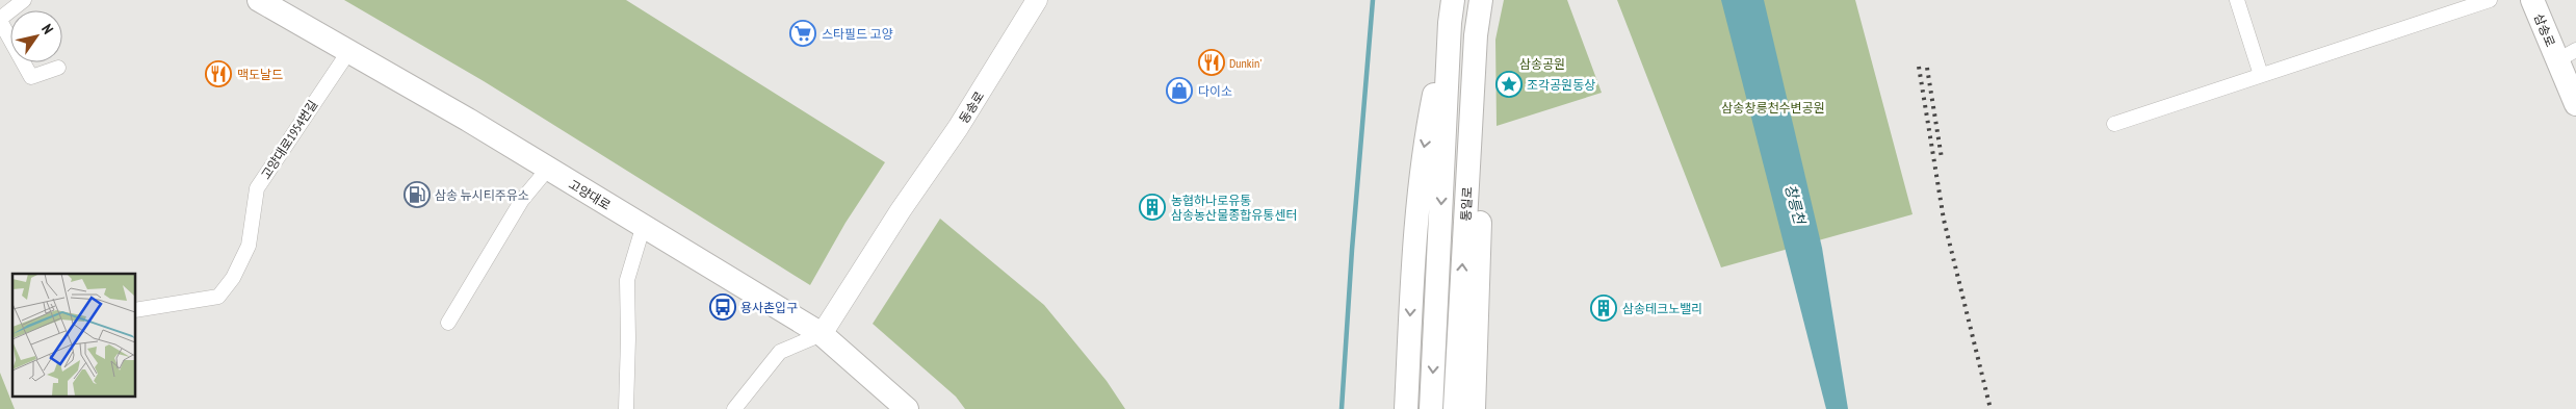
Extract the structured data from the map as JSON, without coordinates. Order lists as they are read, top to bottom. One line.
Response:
{"streets":{"main road":["삼송로","동송로","고양대로","통일로"],"street":["고양대로1954번길"]},"crossings":[["동송로","고양대로"],["고양대로1954번길","고양대로"]],"water":["창릉천"],"parks":["삼송공원","삼송창릉천수변공원"],"places":{"supermarket":["스타필드 고양"],"restaurant":["Dunkin'","맥도날드"],"place":["조각공원동상"],"shop":["다이소"],"fuel station":["삼송 뉴시티주유소"],"building":["농협하나로유통 삼송농산물종합유통센터","삼송테크노밸리"],"bus stop":["용사촌입구"]},"north":"top right"}
